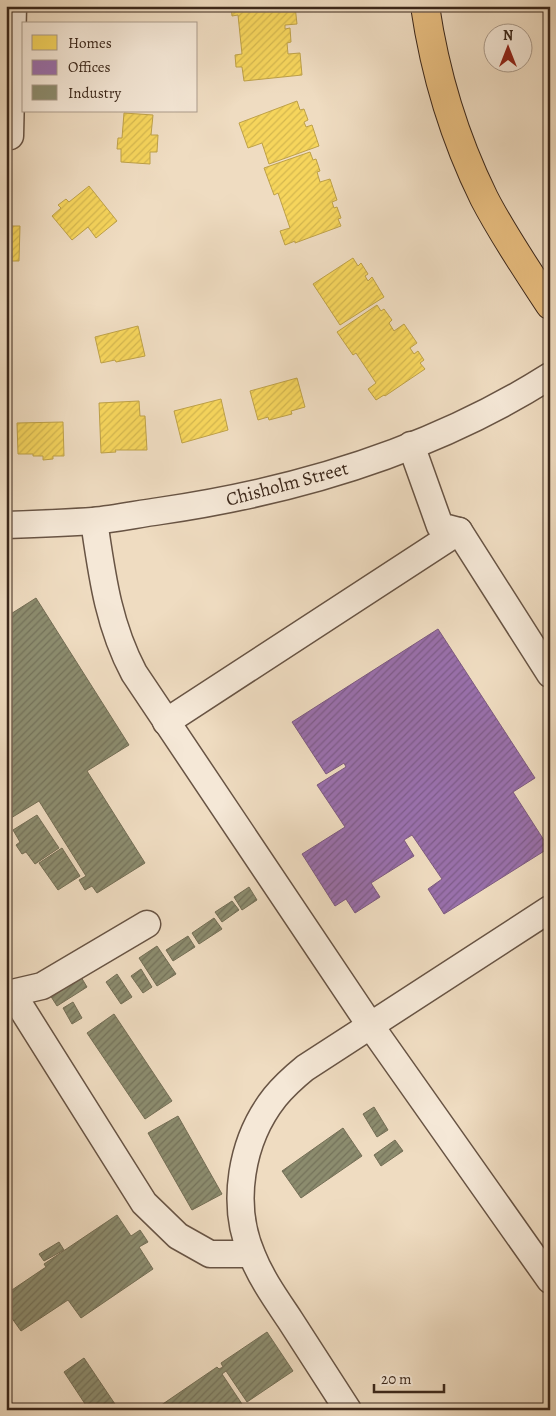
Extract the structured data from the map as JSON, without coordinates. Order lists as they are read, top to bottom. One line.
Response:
{"streets":{"street":["Chisholm Street"]},"legend":["Homes","Offices","Industry"],"scale_bar":"20 m","north":"top"}
